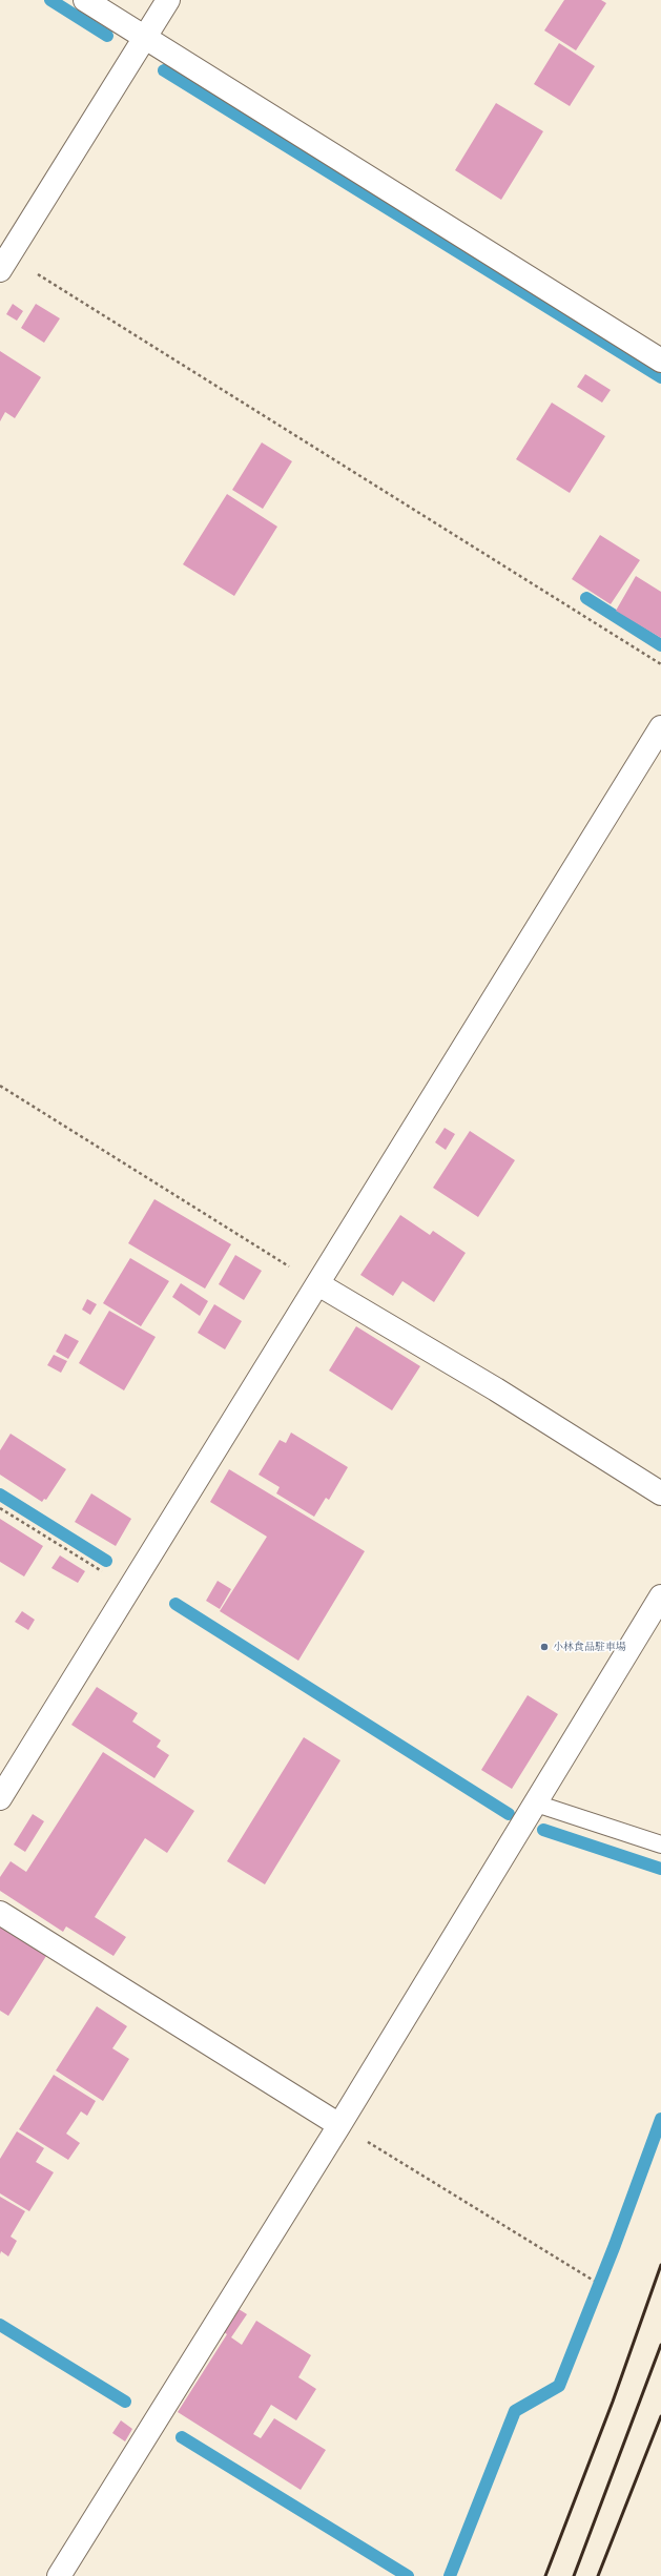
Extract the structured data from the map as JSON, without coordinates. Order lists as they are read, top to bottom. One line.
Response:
{"places":["小林食品駐車場"]}
